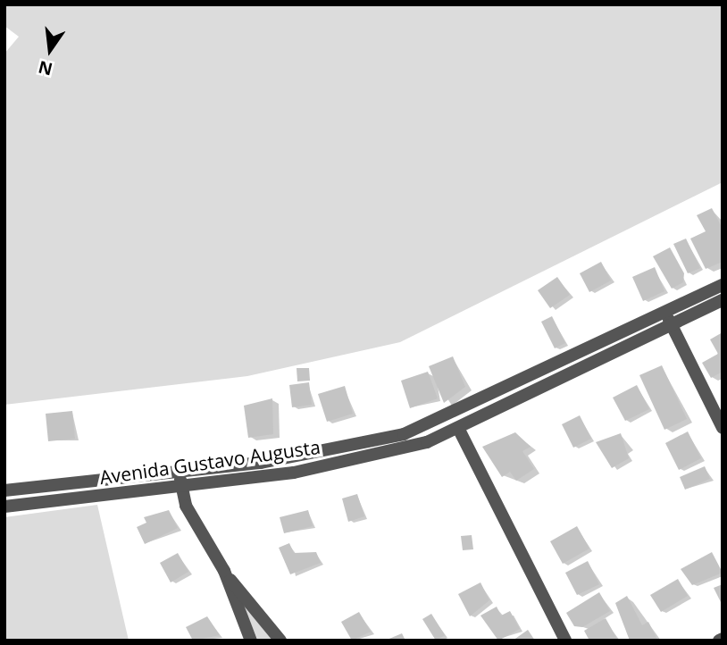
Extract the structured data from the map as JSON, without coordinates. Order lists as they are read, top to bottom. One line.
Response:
{"streets":{"street":["Avenida Gustavo Augusta"]},"north":"bottom"}
